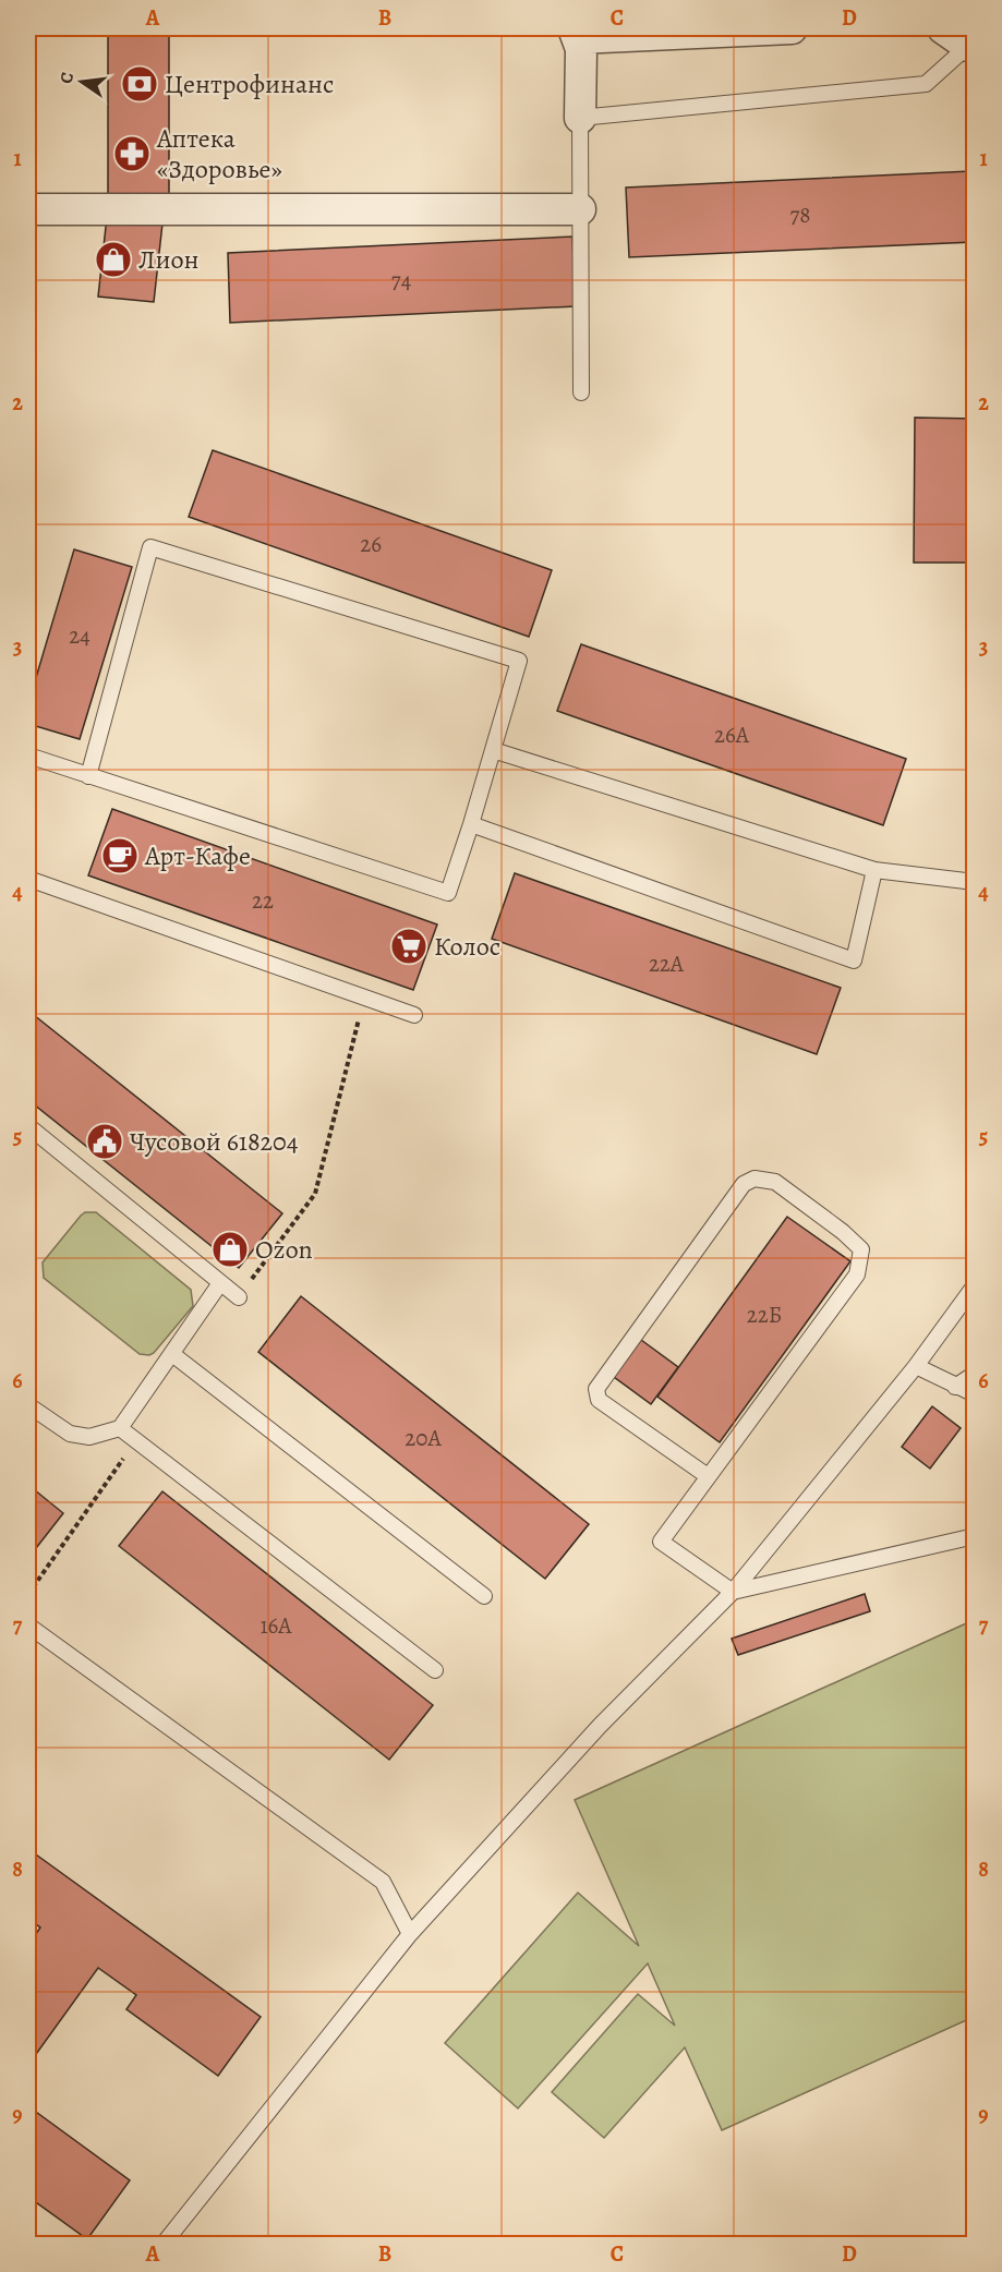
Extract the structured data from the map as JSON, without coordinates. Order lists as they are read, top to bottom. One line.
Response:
{"places":{"bank":["Центрофинанс"],"pharmacy":["Аптека «Здоровье»"],"shop":["Лион","Ozon"],"cafe":["Арт-Кафе"],"supermarket":["Колос"],"public building":["Чусовой 618204"]},"house_numbers":["78","74","26","24","26А","22","22А","22Б","20А","16А"],"north":"left","grid":{"columns":["A","B","C","D"],"rows":["1","2","3","4","5","6","7","8","9"]}}
